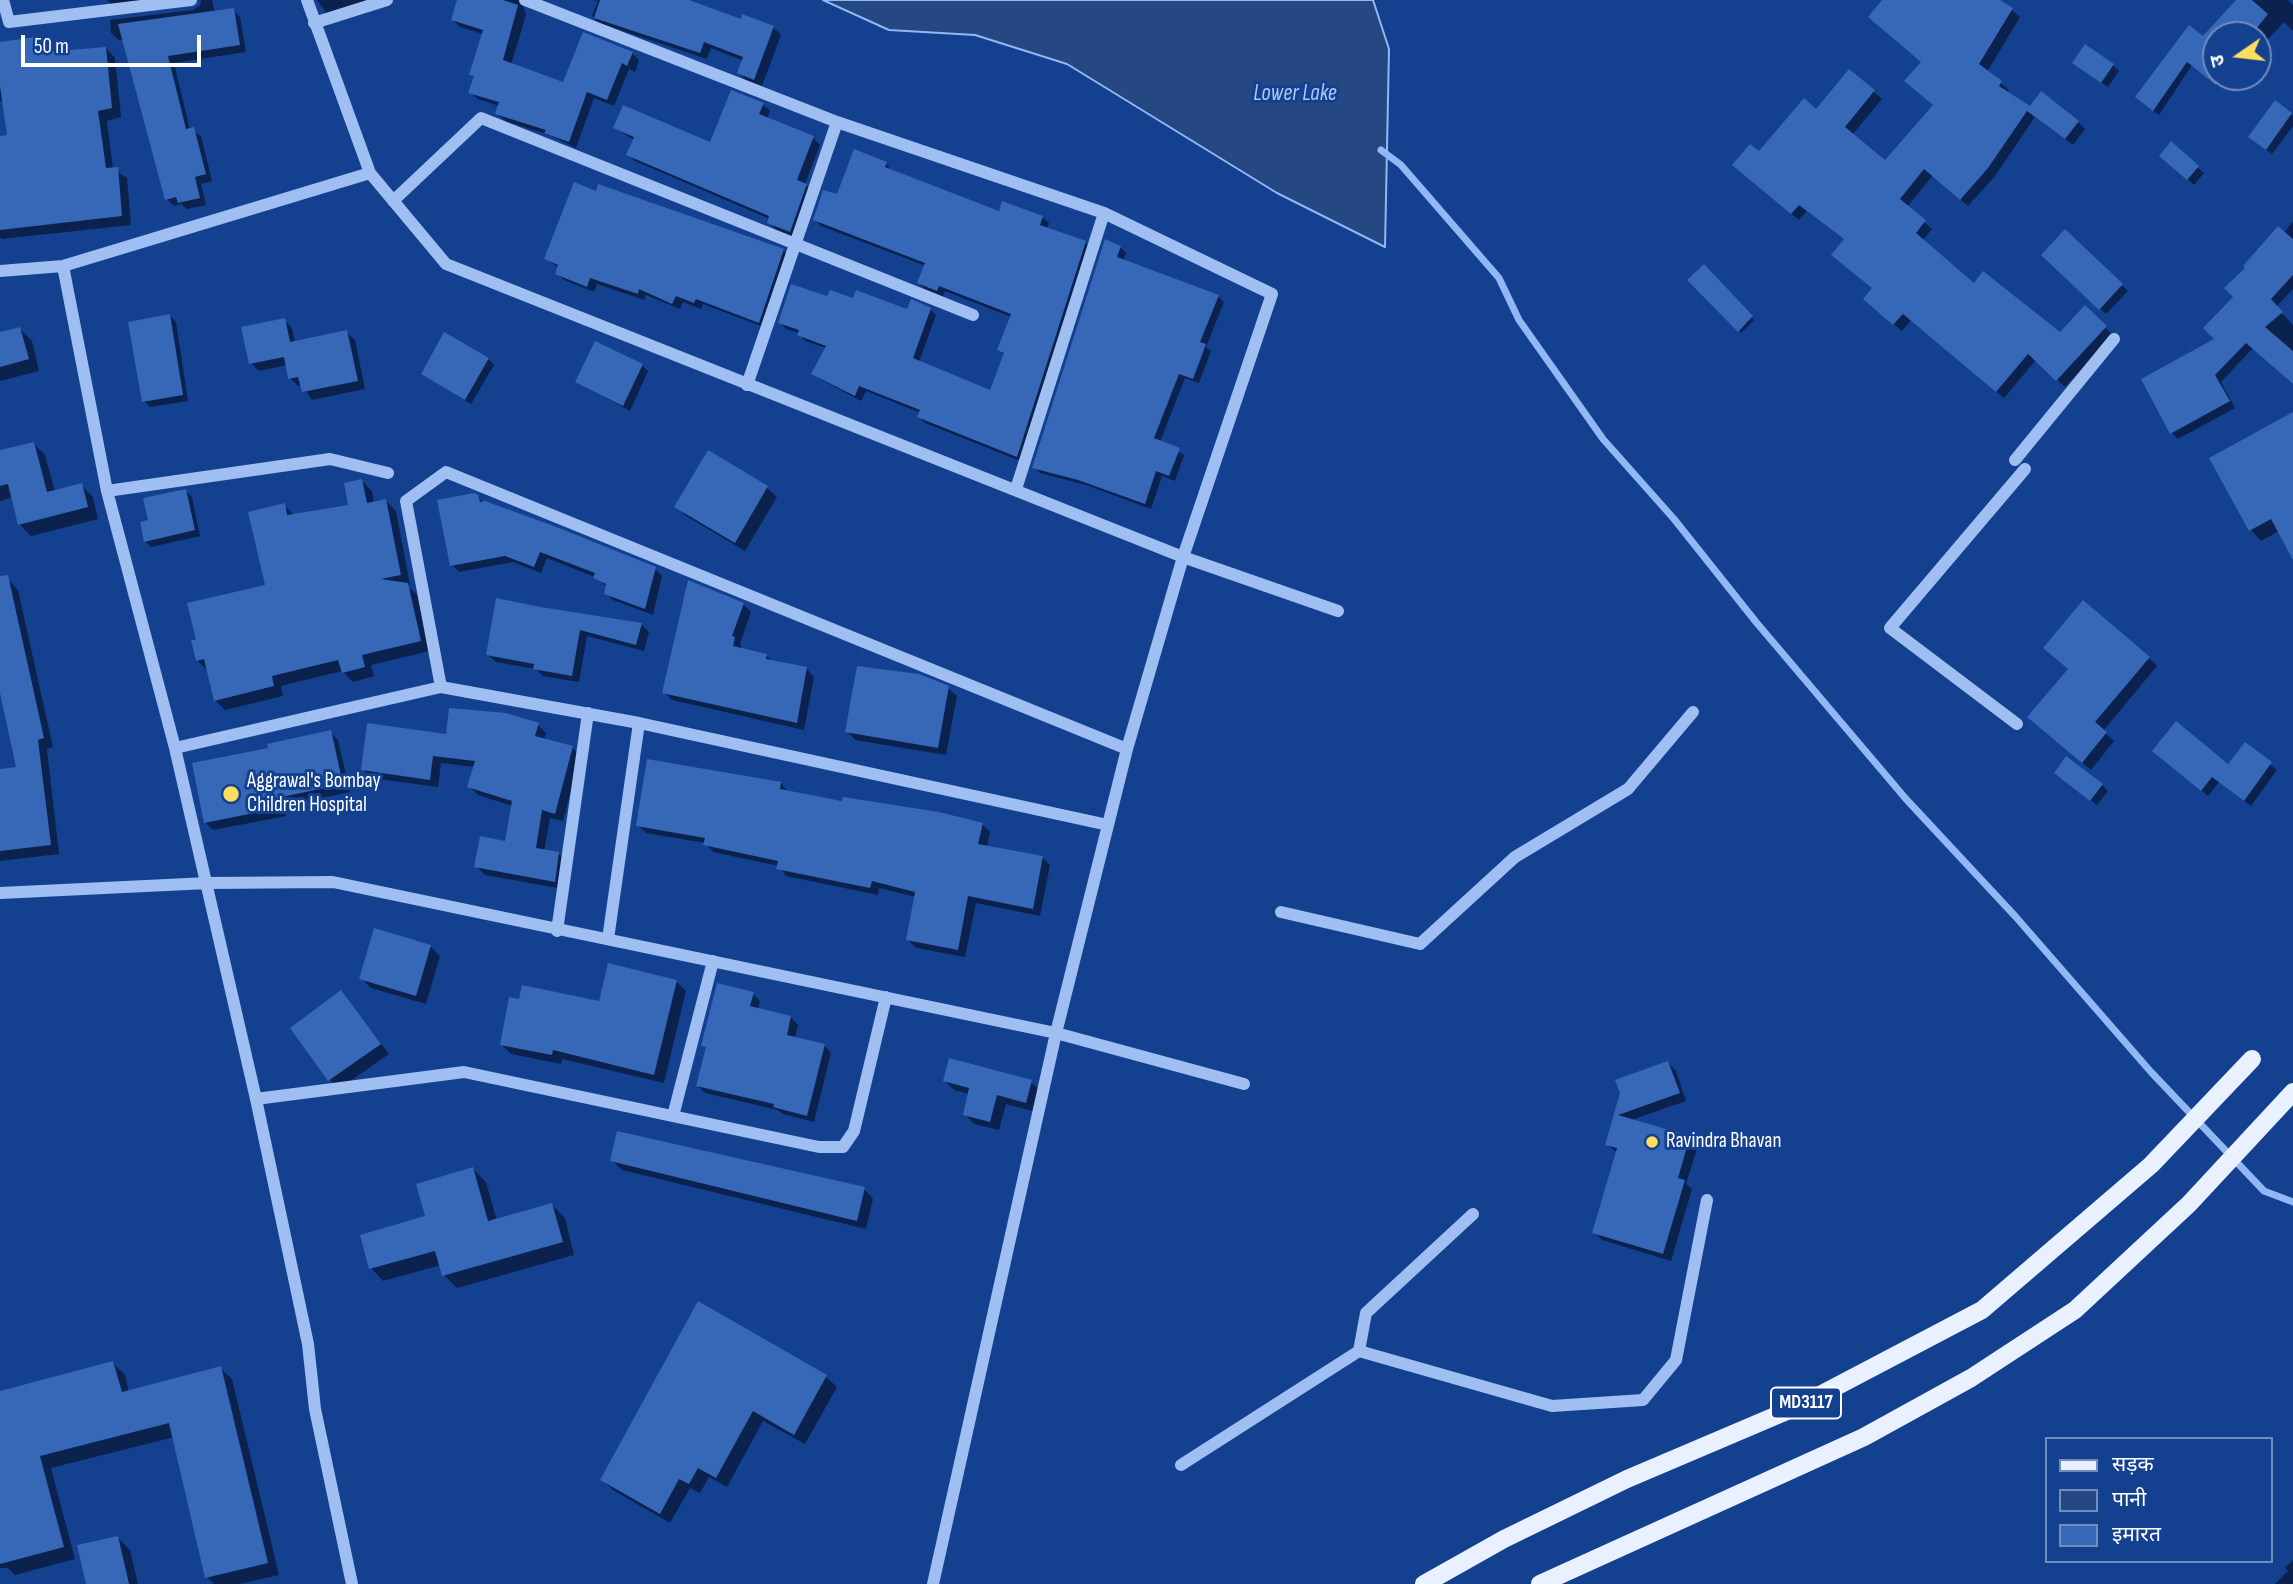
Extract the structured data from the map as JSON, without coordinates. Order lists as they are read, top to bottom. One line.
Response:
{"streets":{"main road":["MD3117"]},"water":["Lower Lake"],"places":["Aggrawal's Bombay Children Hospital","Ravindra Bhavan"],"legend":["सड़क","पानी","इमारत"],"scale_bar":"50 m","north":"left"}
